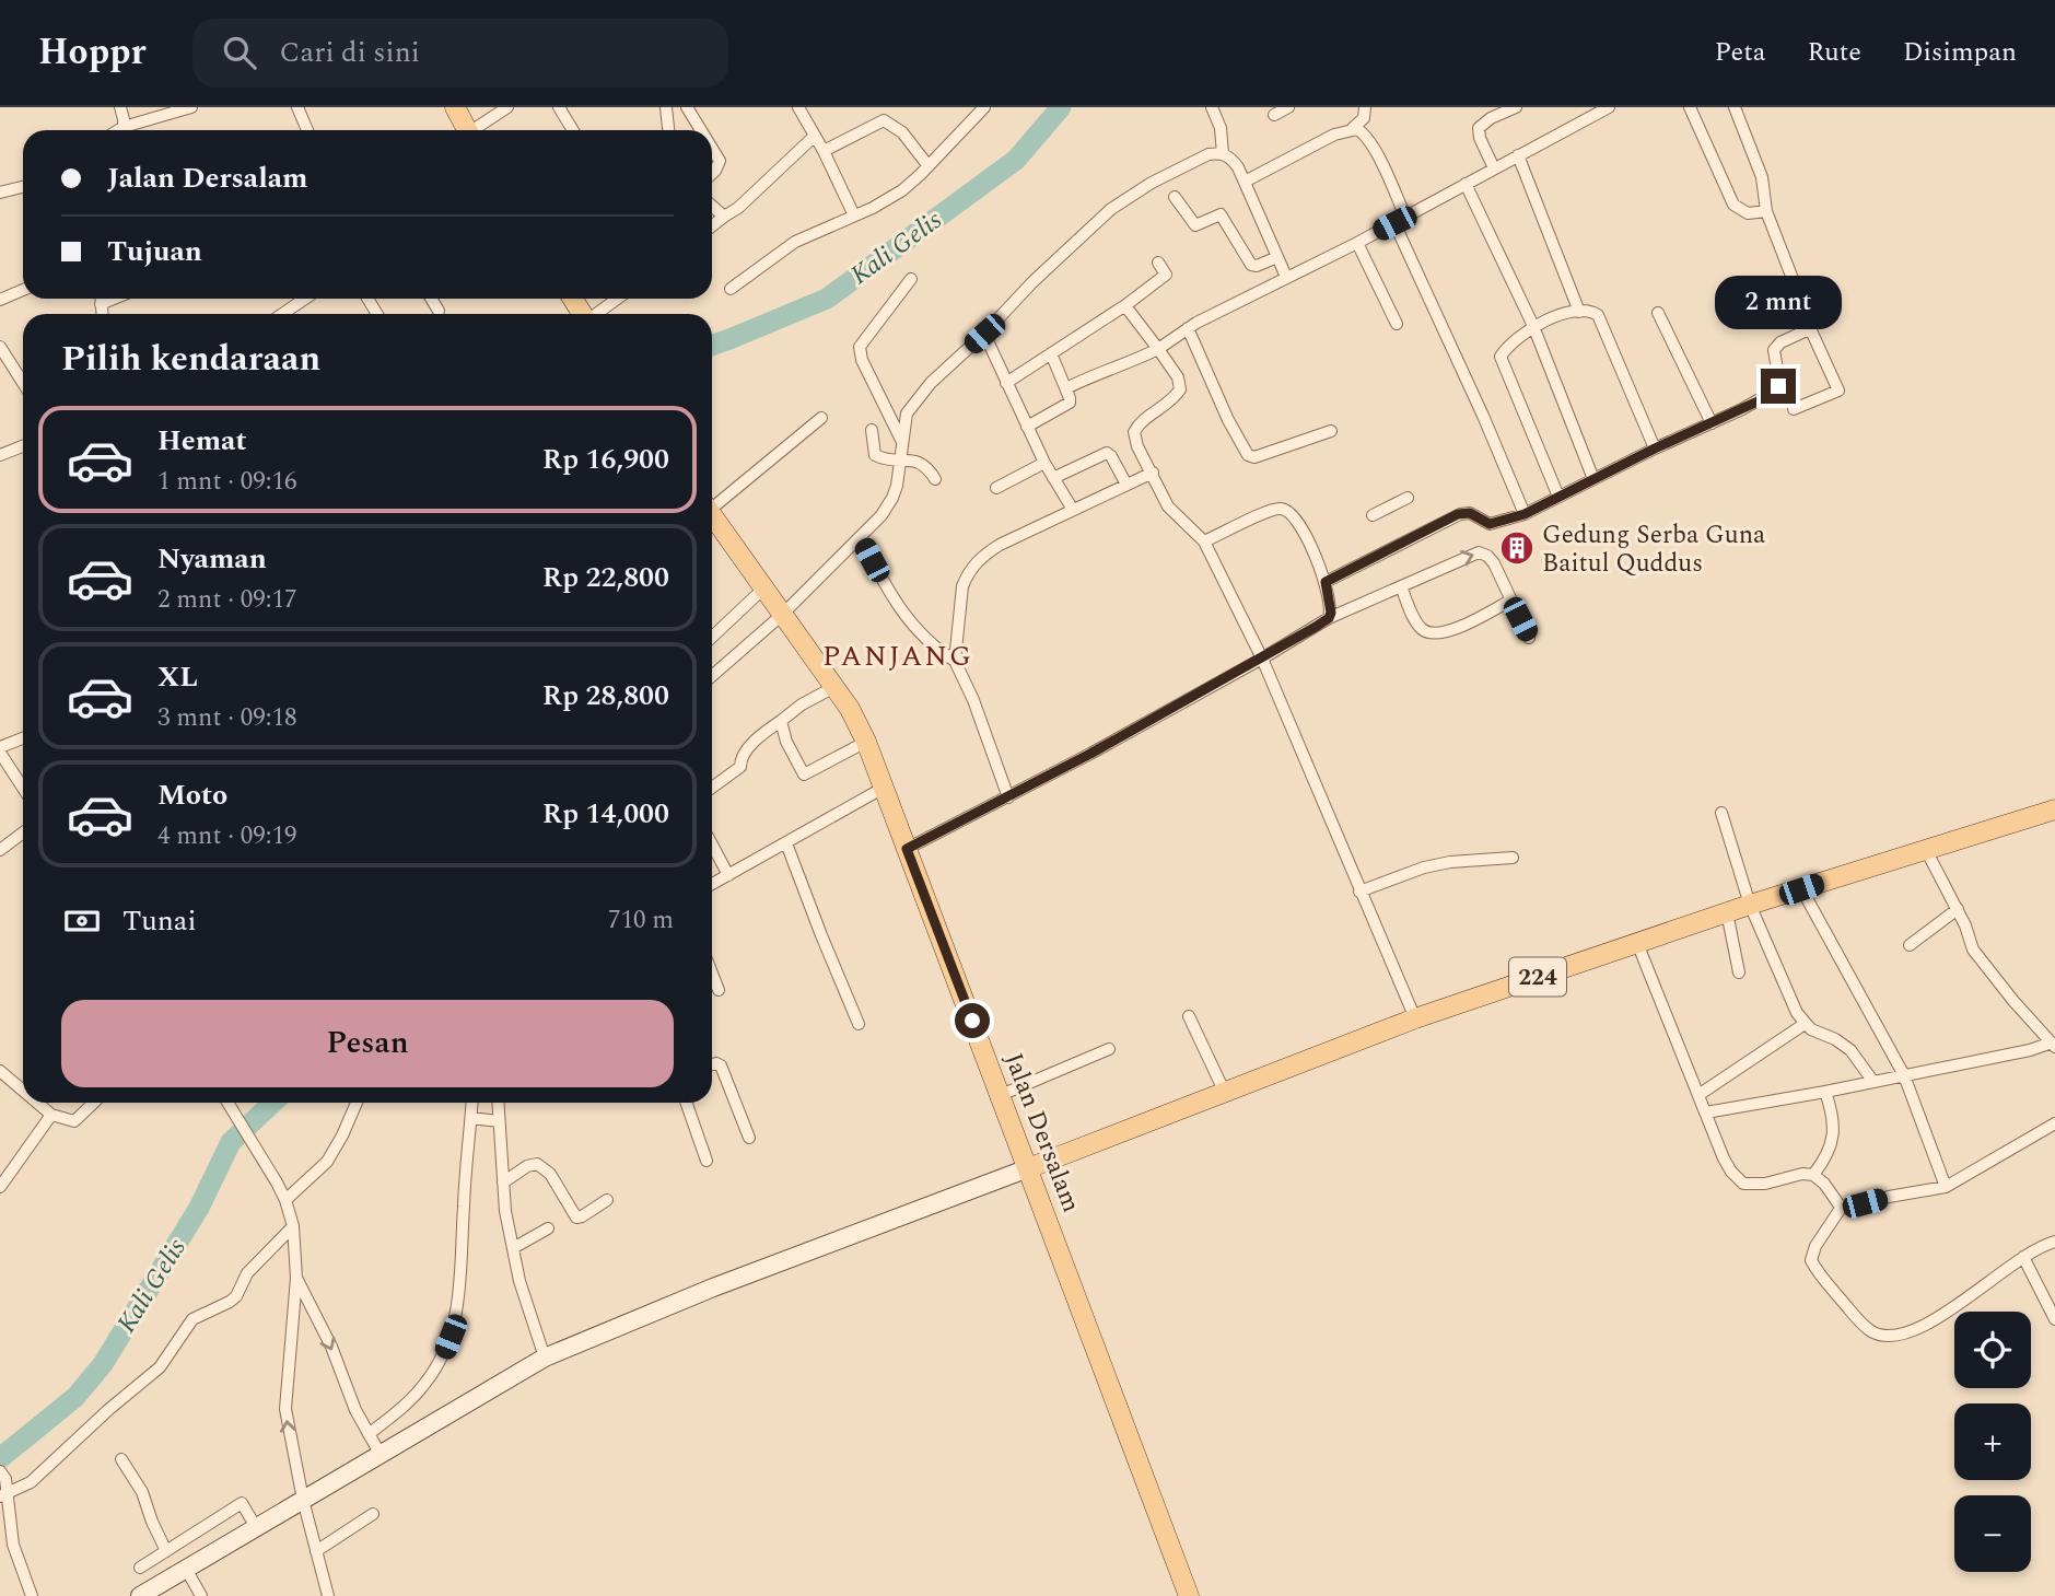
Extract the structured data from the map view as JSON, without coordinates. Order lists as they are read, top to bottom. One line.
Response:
{"streets":{"main road":["224","Jalan Dersalam"]},"crossings":[["224","Jalan Dersalam"]],"districts":["PANJANG"],"water":["Kali Gelis"],"places":{"building":["Gedung Serba Guna Baitul Quddus"]},"page":{"header":"Hoppr","search":"Cari di sini","nav":["Peta","Rute","Disimpan"],"banner":["Jalan Dersalam","Tujuan"],"bubble":"2 mnt","heading":"Pilih kendaraan","list":[{"name":"Hemat","note":"1 mnt · 09:16","value":"Rp 16,900"},{"name":"Nyaman","note":"2 mnt · 09:17","value":"Rp 22,800"},{"name":"XL","note":"3 mnt · 09:18","value":"Rp 28,800"},{"name":"Moto","note":"4 mnt · 09:19","value":"Rp 14,000"}],"pay":["Tunai","710 m"],"buttons":"Pesan","map_buttons":["+","−"]}}
